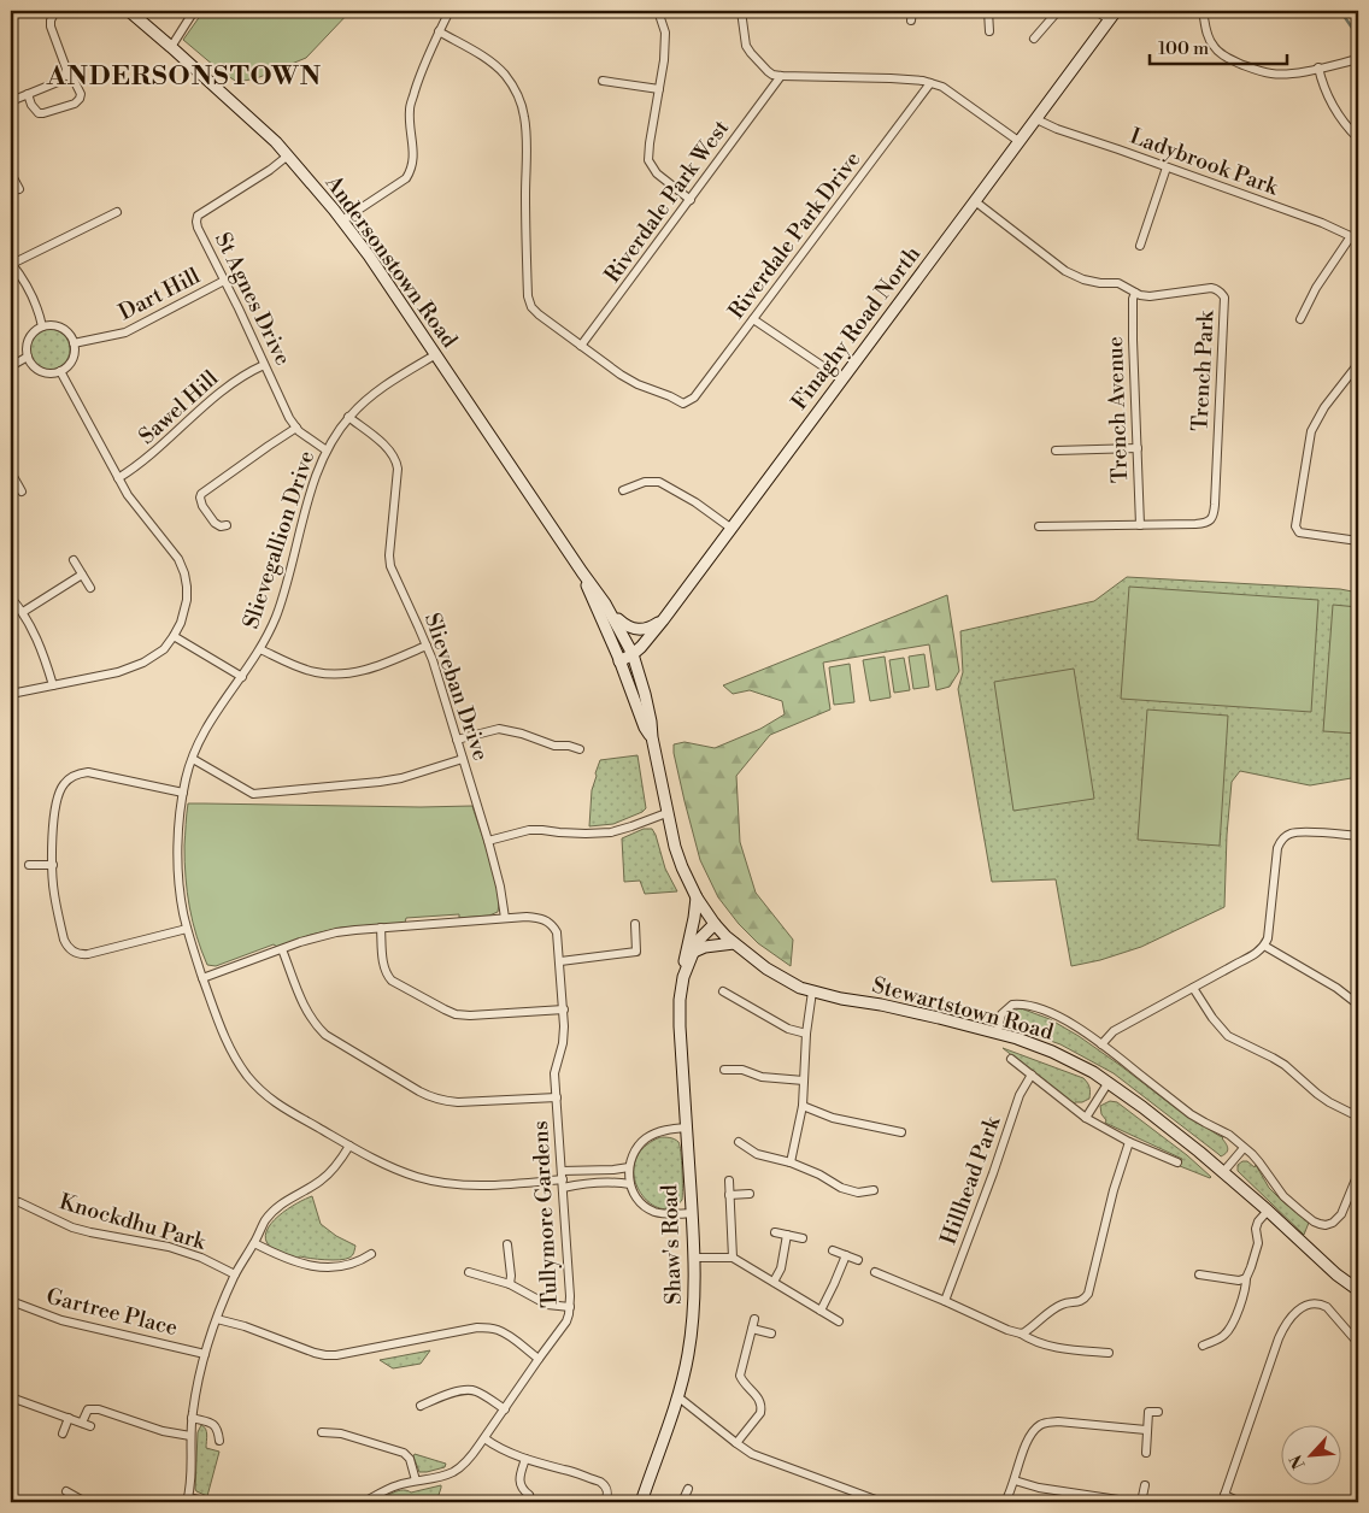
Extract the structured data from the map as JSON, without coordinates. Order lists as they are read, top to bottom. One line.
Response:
{"streets":{"main road":["Andersonstown Road","Finaghy Road North","Stewartstown Road","Shaw's Road"],"street":["Ladybrook Park","Riverdale Park West","Riverdale Park Drive","Dart Hill","St Agnes Drive","Trench Park","Sawel Hill","Trench Avenue","Slievegallion Drive","Slieveban Drive","Hillhead Park","Tullymore Gardens","Knockdhu Park","Gartree Place"]},"crossings":[["Ladybrook Park","Finaghy Road North"],["Riverdale Park West","Riverdale Park Drive"],["Andersonstown Road","St Agnes Drive"],["Andersonstown Road","Finaghy Road North"],["Andersonstown Road","Slievegallion Drive"],["Andersonstown Road","Stewartstown Road"],["Andersonstown Road","Shaw's Road"],["Dart Hill","St Agnes Drive"],["St Agnes Drive","Sawel Hill"],["St Agnes Drive","Slievegallion Drive"],["Finaghy Road North","Trench Park"],["Trench Park","Trench Avenue"],["Slievegallion Drive","Slieveban Drive"],["Slievegallion Drive","Tullymore Gardens"],["Slieveban Drive","Tullymore Gardens"],["Stewartstown Road","Shaw's Road"]],"districts":["ANDERSONSTOWN"],"scale_bar":"100 m","north":"bottom left"}
